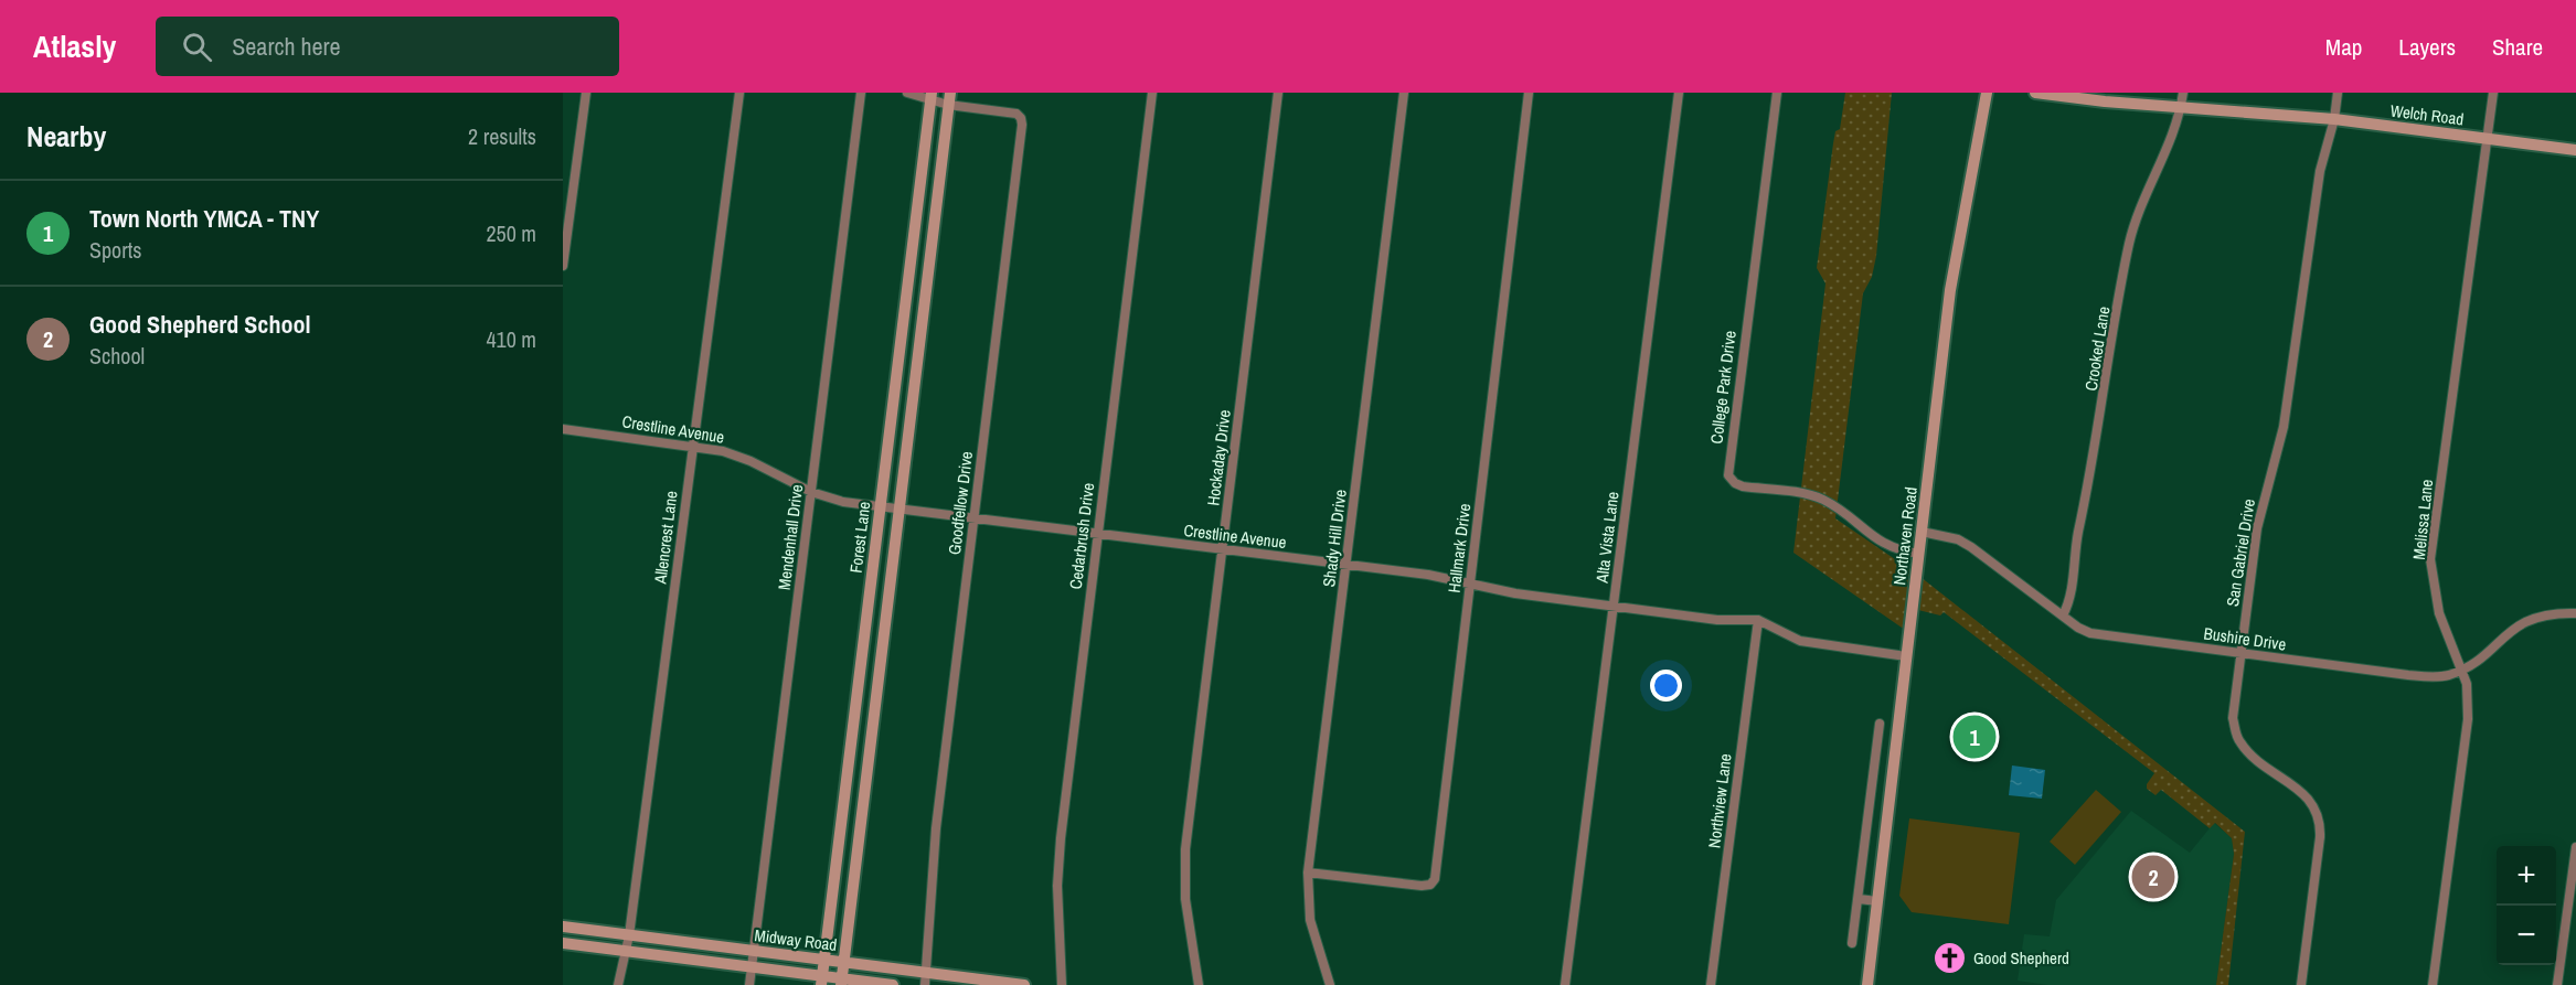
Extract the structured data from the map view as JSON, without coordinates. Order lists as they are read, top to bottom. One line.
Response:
{"streets":{"main road":["Welch Road","Northaven Road","Forest Lane","Midway Road"],"street":["Crooked Lane","College Park Drive","Crestline Avenue","Hockaday Drive","Goodfellow Drive","Melissa Lane","Cedarbrush Drive","Allencrest Lane","Mendenhall Drive","Alta Vista Lane","Shady Hill Drive","Hallmark Drive","San Gabriel Drive","Bushire Drive","Northview Lane"]},"crossings":[["Welch Road","Crooked Lane"],["Welch Road","Melissa Lane"],["Welch Road","San Gabriel Drive"],["Crooked Lane","Bushire Drive"],["College Park Drive","Northaven Road"],["Crestline Avenue","Hockaday Drive"],["Crestline Avenue","Goodfellow Drive"],["Crestline Avenue","Cedarbrush Drive"],["Crestline Avenue","Northaven Road"],["Crestline Avenue","Allencrest Lane"],["Crestline Avenue","Mendenhall Drive"],["Crestline Avenue","Forest Lane"],["Crestline Avenue","Alta Vista Lane"],["Crestline Avenue","Shady Hill Drive"],["Crestline Avenue","Hallmark Drive"],["Crestline Avenue","Northview Lane"],["Goodfellow Drive","Forest Lane"],["Goodfellow Drive","Midway Road"],["Melissa Lane","Bushire Drive"],["Northaven Road","Bushire Drive"],["Allencrest Lane","Midway Road"],["Mendenhall Drive","Midway Road"],["Forest Lane","Midway Road"],["Shady Hill Drive","Hallmark Drive"],["San Gabriel Drive","Bushire Drive"]],"places":{"church":["Good Shepherd"]},"page":{"header":"Atlasly","search":"Search here","nav":["Map","Layers","Share"],"heading":["Nearby","2 results"],"list":[{"mark":"1","name":"Town North YMCA - TNY","note":"Sports","value":"250 m"},{"mark":"2","name":"Good Shepherd School","note":"School","value":"410 m"}],"pins":["1","2"],"map_buttons":["+","−"]}}
